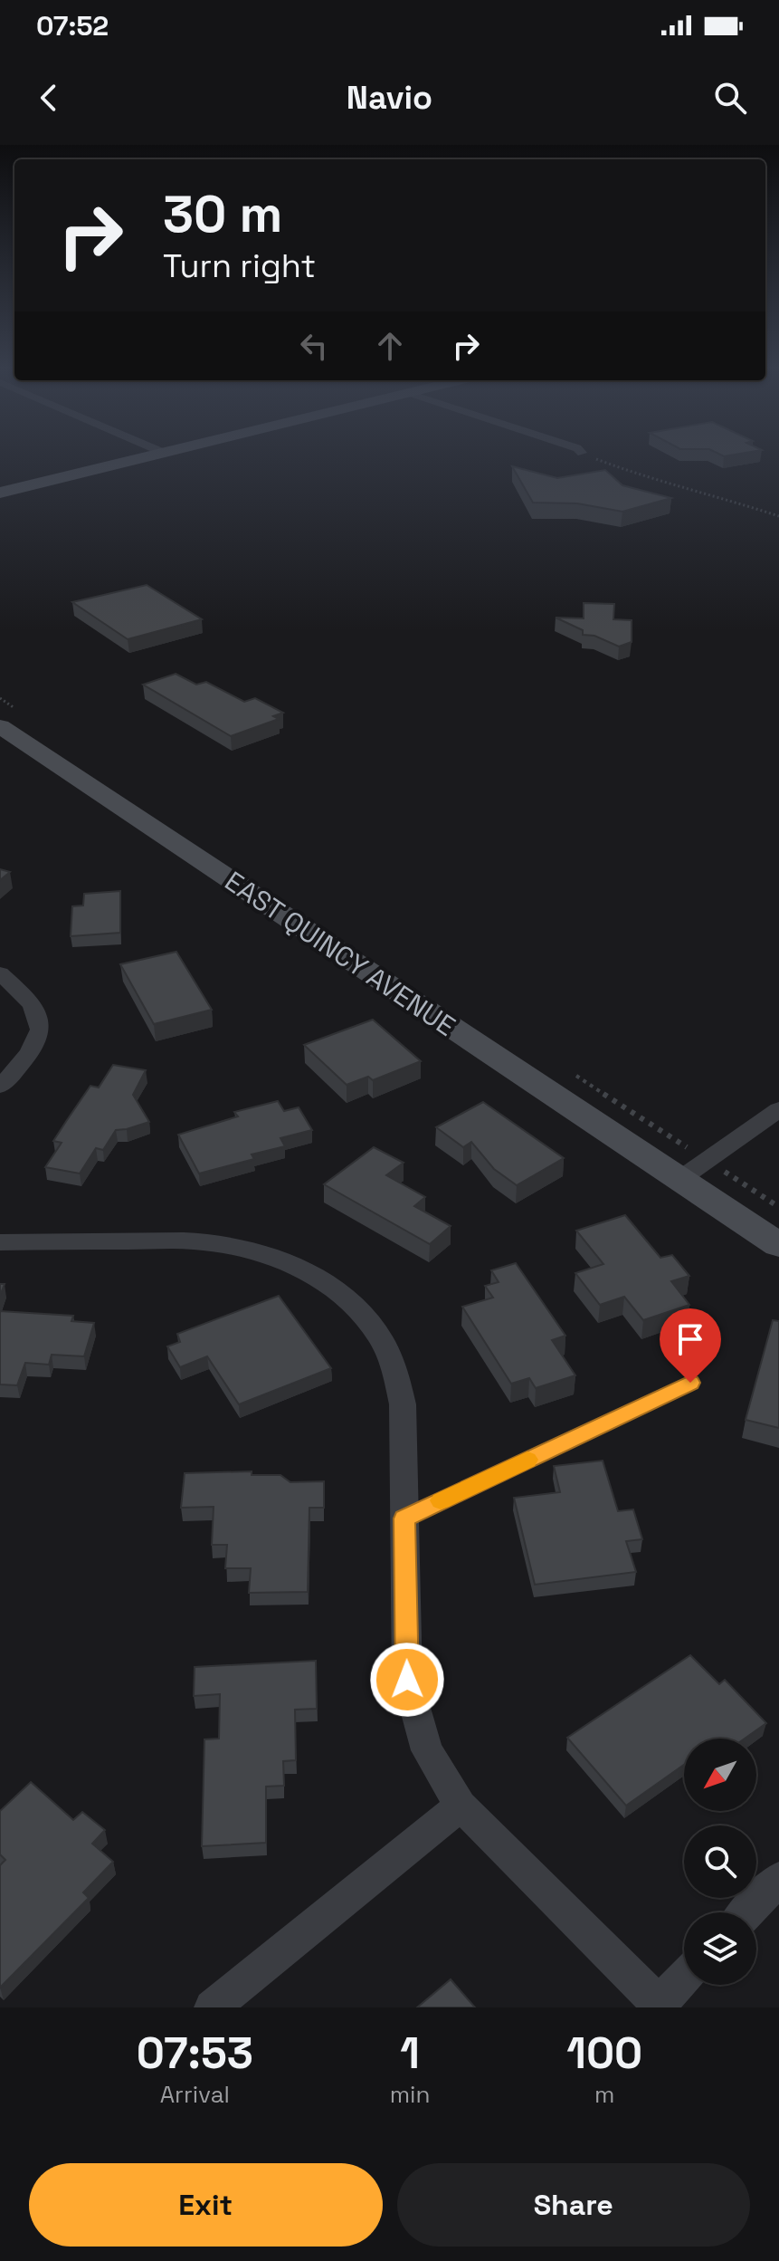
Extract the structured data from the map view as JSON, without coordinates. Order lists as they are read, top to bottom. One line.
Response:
{"streets":{"street":["EAST QUINCY AVENUE"]},"north":"bottom left","page":{"status":"07:52","header":"Navio","turn":["30 m","Turn right"],"eta":["07:53","Arrival","1","min","100","m"],"buttons":["Exit","Share"]}}
